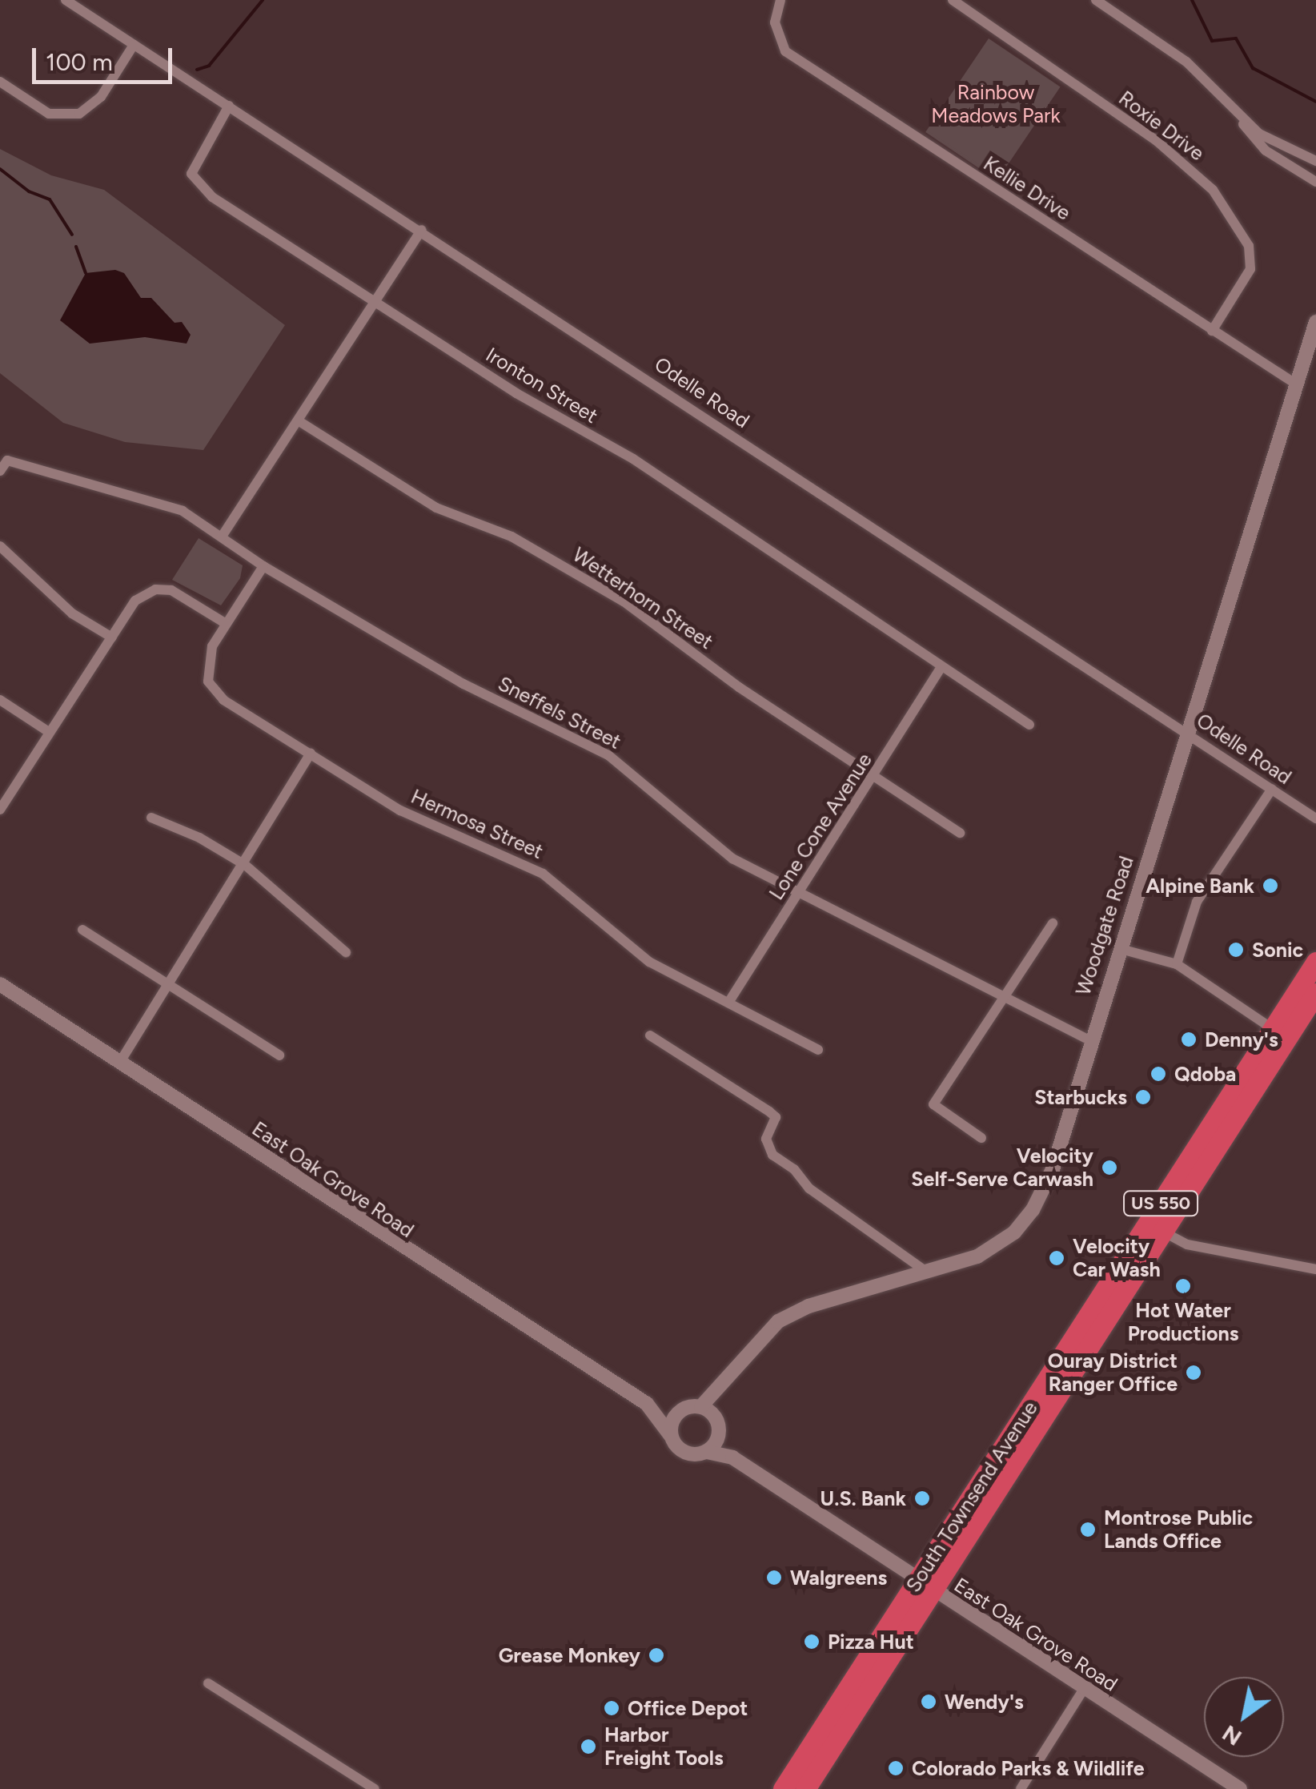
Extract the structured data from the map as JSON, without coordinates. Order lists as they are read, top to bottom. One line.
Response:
{"streets":{"highway":["US 550","South Townsend Avenue"],"street":["Roxie Drive","Kellie Drive","Ironton Street","Odelle Road","Wetterhorn Street","Sneffels Street","Hermosa Street","Lone Cone Avenue","Woodgate Road","East Oak Grove Road"]},"crossings":[["Roxie Drive","Kellie Drive"],["Kellie Drive","Woodgate Road"],["Ironton Street","Odelle Road"],["Ironton Street","Lone Cone Avenue"],["Odelle Road","Woodgate Road"],["Wetterhorn Street","Lone Cone Avenue"],["Sneffels Street","Lone Cone Avenue"],["Sneffels Street","Woodgate Road"],["Hermosa Street","Lone Cone Avenue"],["Woodgate Road","East Oak Grove Road"],["East Oak Grove Road","South Townsend Avenue"]],"parks":["Rainbow Meadows Park"],"places":["Alpine Bank","Sonic","Denny's","Qdoba","Starbucks","Velocity Self-Serve Carwash","Velocity Car Wash","Hot Water Productions","Ouray District Ranger Office","U.S. Bank","Montrose Public Lands Office","Walgreens","Pizza Hut","Grease Monkey","Wendy's","Office Depot","Harbor Freight Tools","Colorado Parks & Wildlife"],"scale_bar":"100 m","north":"bottom left"}
